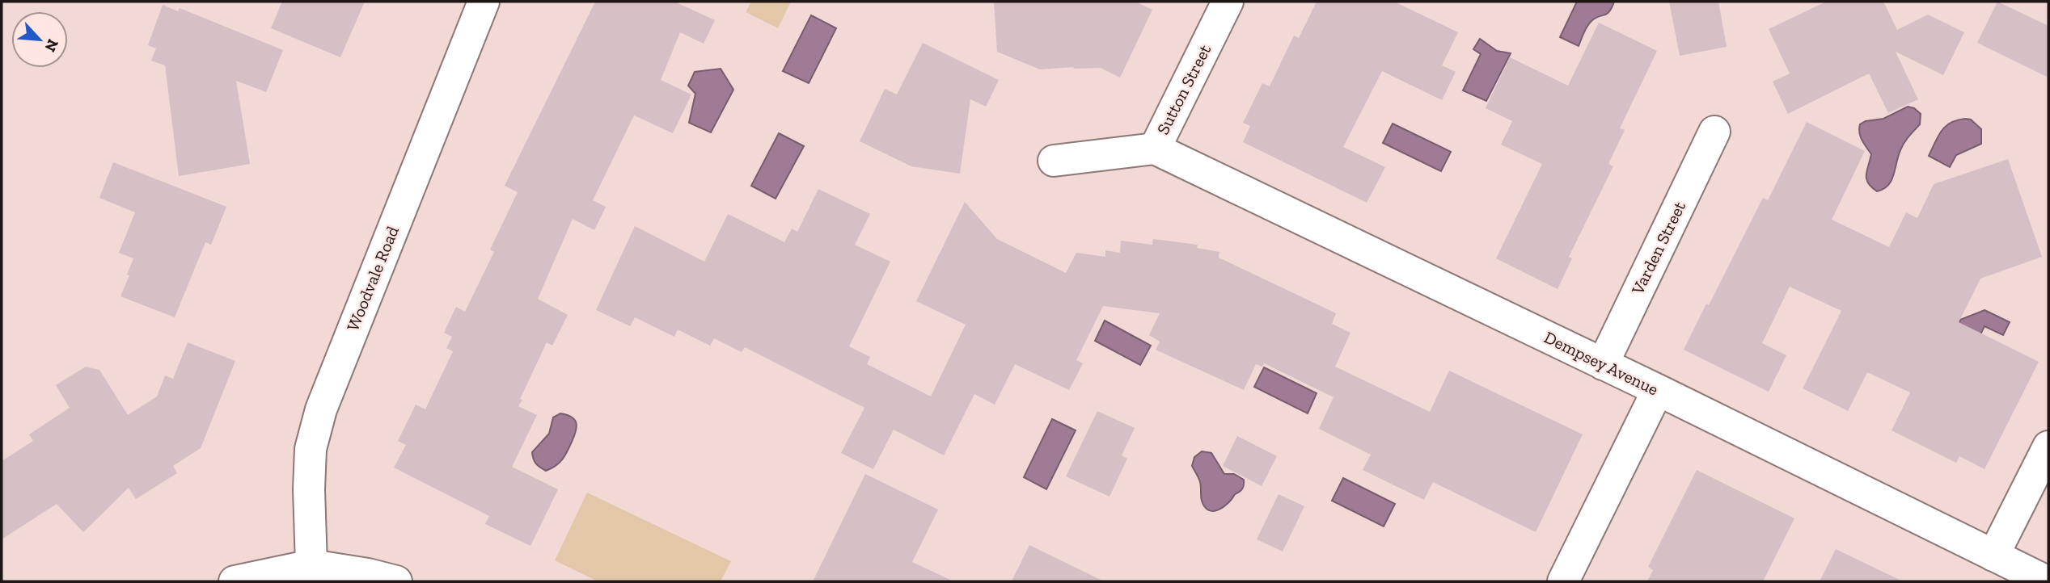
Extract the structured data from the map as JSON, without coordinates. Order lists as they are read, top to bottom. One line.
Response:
{"streets":{"street":["Sutton Street","Varden Street","Woodvale Road","Dempsey Avenue"]},"crossings":[["Sutton Street","Dempsey Avenue"],["Varden Street","Dempsey Avenue"]],"north":"bottom right"}
